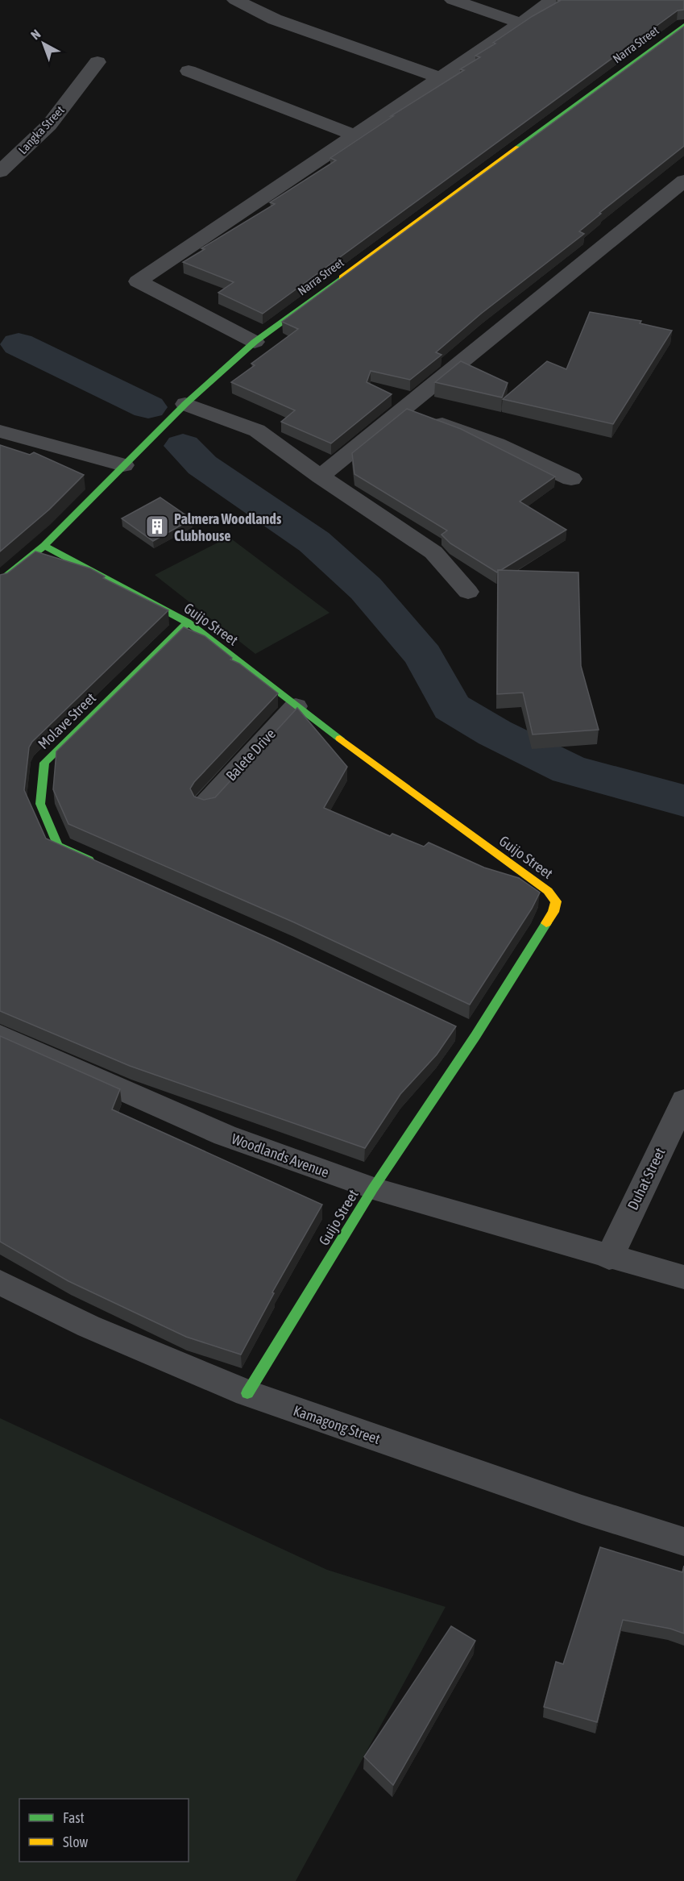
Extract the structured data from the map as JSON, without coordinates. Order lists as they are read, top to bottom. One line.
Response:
{"streets":{"street":["Narra Street","Langka Street","Guijo Street","Molave Street","Balete Drive","Woodlands Avenue","Duhat Street","Kamagong Street"]},"crossings":[["Narra Street","Guijo Street"],["Guijo Street","Molave Street"],["Guijo Street","Balete Drive"],["Guijo Street","Woodlands Avenue"],["Guijo Street","Kamagong Street"],["Woodlands Avenue","Duhat Street"]],"places":{"building":["Palmera Woodlands Clubhouse"]},"legend":["Fast","Slow"],"north":"top left"}
